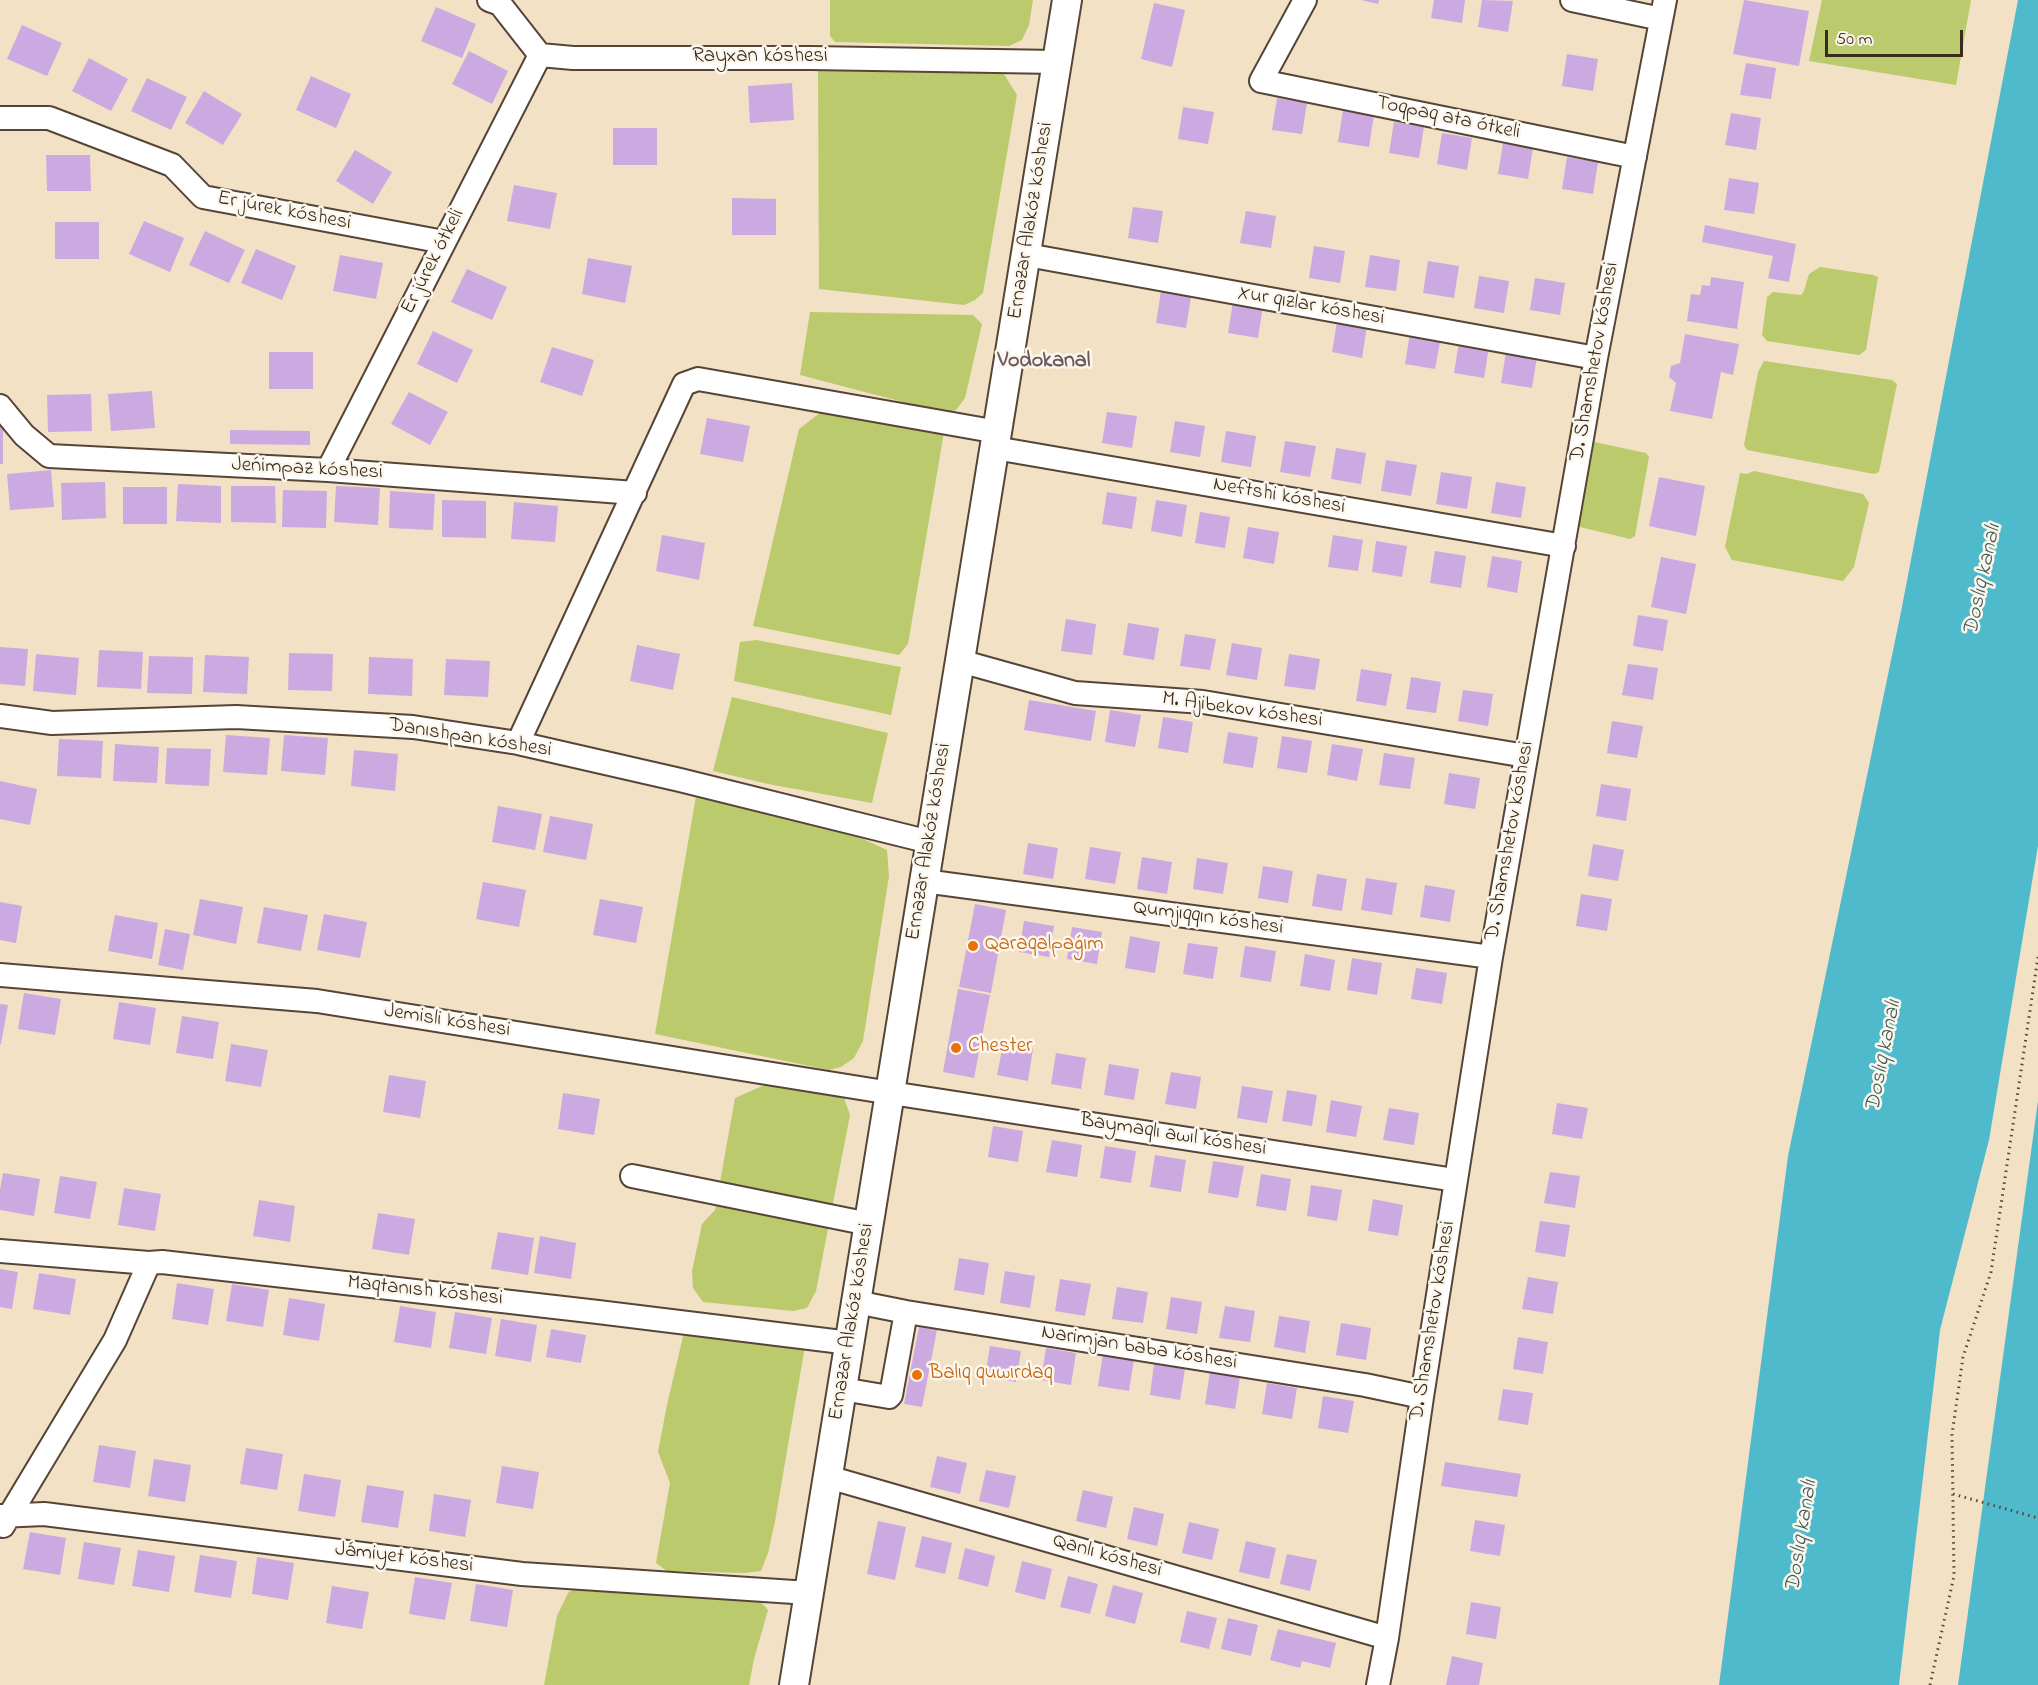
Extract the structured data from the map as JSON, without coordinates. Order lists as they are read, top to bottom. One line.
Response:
{"streets":{"main road":["Ernazar Alakóz kóshesi"],"street":["Rayxan kóshesi","Toqpaq ata ótkeli","Er júrek kóshesi","Er júrek ótkeli","Xur qızlar kóshesi","D. Shamshetov kóshesi","Jeńimpaz kóshesi","Neftshi kóshesi","M. Ajibekov kóshesi","Danıshpan kóshesi","Qumjıqqın kóshesi","Jemisli kóshesi","Baymaqlı awıl kóshesi","Maqtanısh kóshesi","Narimjan baba kóshesi","Qanlı kóshesi","Jámiyet kóshesi"]},"crossings":[["Rayxan kóshesi","Ernazar Alakóz kóshesi"],["Rayxan kóshesi","Er júrek ótkeli"],["Toqpaq ata ótkeli","D. Shamshetov kóshesi"],["Er júrek kóshesi","Er júrek ótkeli"],["Ernazar Alakóz kóshesi","Xur qızlar kóshesi"],["Ernazar Alakóz kóshesi","Neftshi kóshesi"],["Ernazar Alakóz kóshesi","M. Ajibekov kóshesi"],["Ernazar Alakóz kóshesi","Danıshpan kóshesi"],["Ernazar Alakóz kóshesi","Qumjıqqın kóshesi"],["Ernazar Alakóz kóshesi","Jemisli kóshesi"],["Ernazar Alakóz kóshesi","Baymaqlı awıl kóshesi"],["Ernazar Alakóz kóshesi","Maqtanısh kóshesi"],["Ernazar Alakóz kóshesi","Narimjan baba kóshesi"],["Ernazar Alakóz kóshesi","Qanlı kóshesi"],["Ernazar Alakóz kóshesi","Jámiyet kóshesi"],["Er júrek ótkeli","Jeńimpaz kóshesi"],["Xur qızlar kóshesi","D. Shamshetov kóshesi"],["D. Shamshetov kóshesi","Neftshi kóshesi"],["D. Shamshetov kóshesi","M. Ajibekov kóshesi"],["D. Shamshetov kóshesi","Qumjıqqın kóshesi"],["D. Shamshetov kóshesi","Baymaqlı awıl kóshesi"],["D. Shamshetov kóshesi","Narimjan baba kóshesi"],["D. Shamshetov kóshesi","Qanlı kóshesi"],["Jeńimpaz kóshesi","Neftshi kóshesi"],["Neftshi kóshesi","Danıshpan kóshesi"],["Jemisli kóshesi","Baymaqlı awıl kóshesi"]],"districts":["Vodokanal"],"water":["Doslıq kanalı"],"places":["Qaraqalpaǵım","Chester","Balıq quwırdaq"],"scale_bar":"50 m"}
